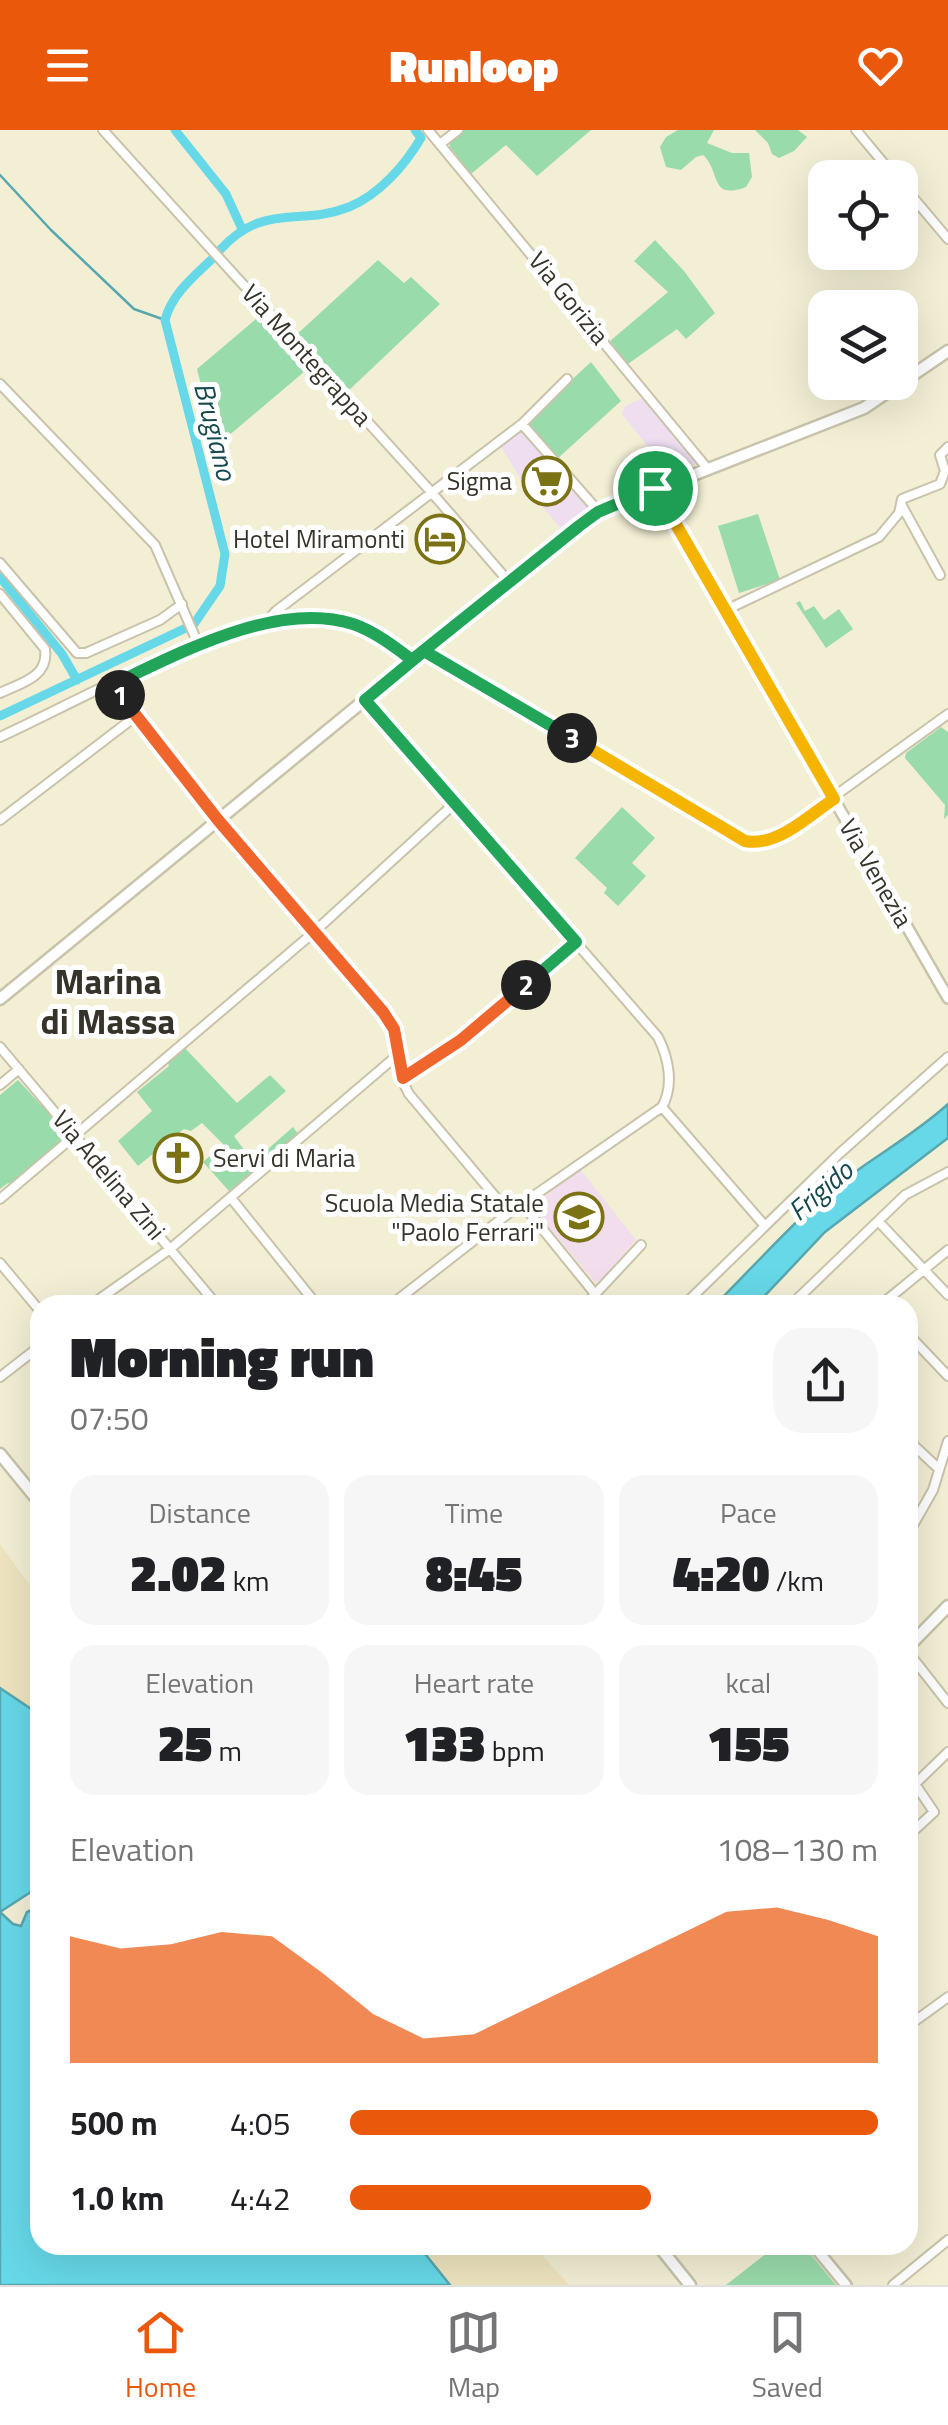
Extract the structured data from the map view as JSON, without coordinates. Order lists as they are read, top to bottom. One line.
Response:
{"streets":{"street":["Via Gorizia","Via Montegrappa","Via Venezia","Via Adelina Zini"]},"districts":["Marina di Massa"],"water":["Brugiano","Frigido"],"places":{"supermarket":["Sigma"],"hotel":["Hotel Miramonti"],"church":["Servi di Maria"],"school or university":["Scuola Media Statale \"Paolo Ferrari\""]},"page":{"header":"Runloop","pins":["1","3","2"],"heading":["Morning run","07:50"],"stats":[["Distance","2.02 km"],["Time","8:45"],["Pace","4:20 /km"],["Elevation","25 m"],["Heart rate","133 bpm"],["kcal","155"]],"chart":["Elevation","108–130 m"],"list":[{"name":"500 m","note":"4:05"},{"name":"1.0 km","note":"4:42"}],"tabs":["Home","Map","Saved"]}}
